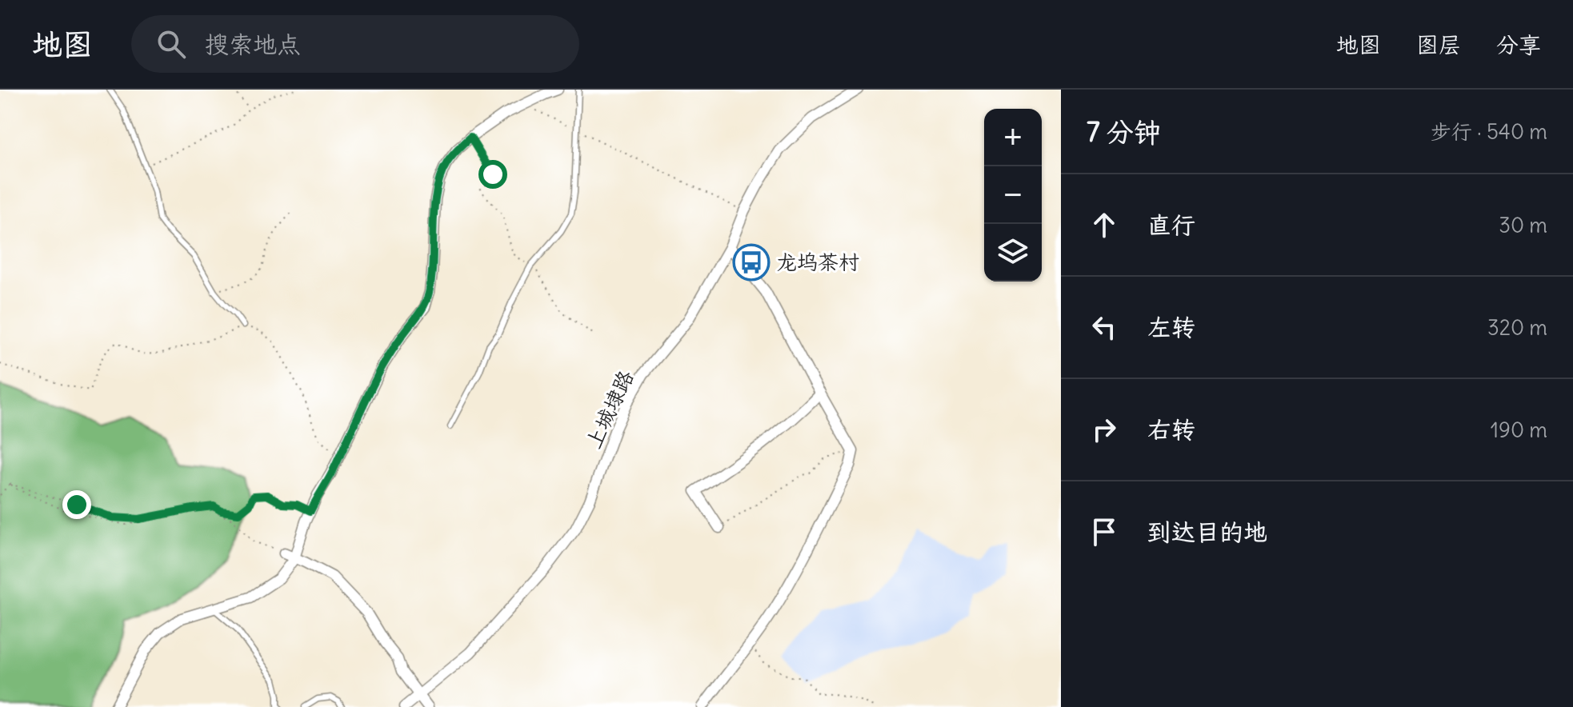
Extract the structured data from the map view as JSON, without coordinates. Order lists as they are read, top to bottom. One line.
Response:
{"streets":{"street":["上城埭路"]},"places":{"bus stop":["龙坞茶村"]},"page":{"header":"地图","search":"搜索地点","nav":["地图","图层","分享"],"heading":["7 分钟","步行 · 540 m"],"map_buttons":["+","−"],"list":[["直行","30 m"],["左转","320 m"],["右转","190 m"],"到达目的地"]}}
